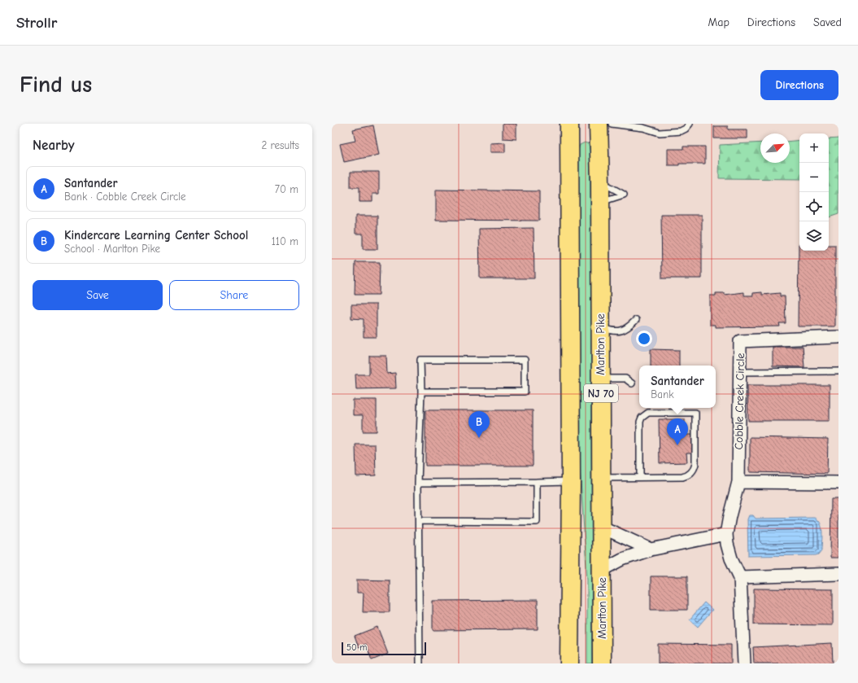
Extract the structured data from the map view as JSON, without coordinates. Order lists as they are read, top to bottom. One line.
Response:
{"streets":{"highway":["Marlton Pike","NJ 70"],"street":["Cobble Creek Circle"]},"scale_bar":"50 m","north":"top right","page":{"header":"Strollr","nav":["Map","Directions","Saved"],"buttons":["Directions",["Save","Share"]],"title":"Find us","heading":["Nearby","2 results"],"map_buttons":["+","−"],"list":[{"mark":"A","name":"Santander","note":"Bank · Cobble Creek Circle","value":"70 m"},{"mark":"B","name":"Kindercare Learning Center School","note":"School · Marlton Pike","value":"110 m"}],"popup":["Santander","Bank"],"pins":["B","A"],"scale":"50 m"}}
